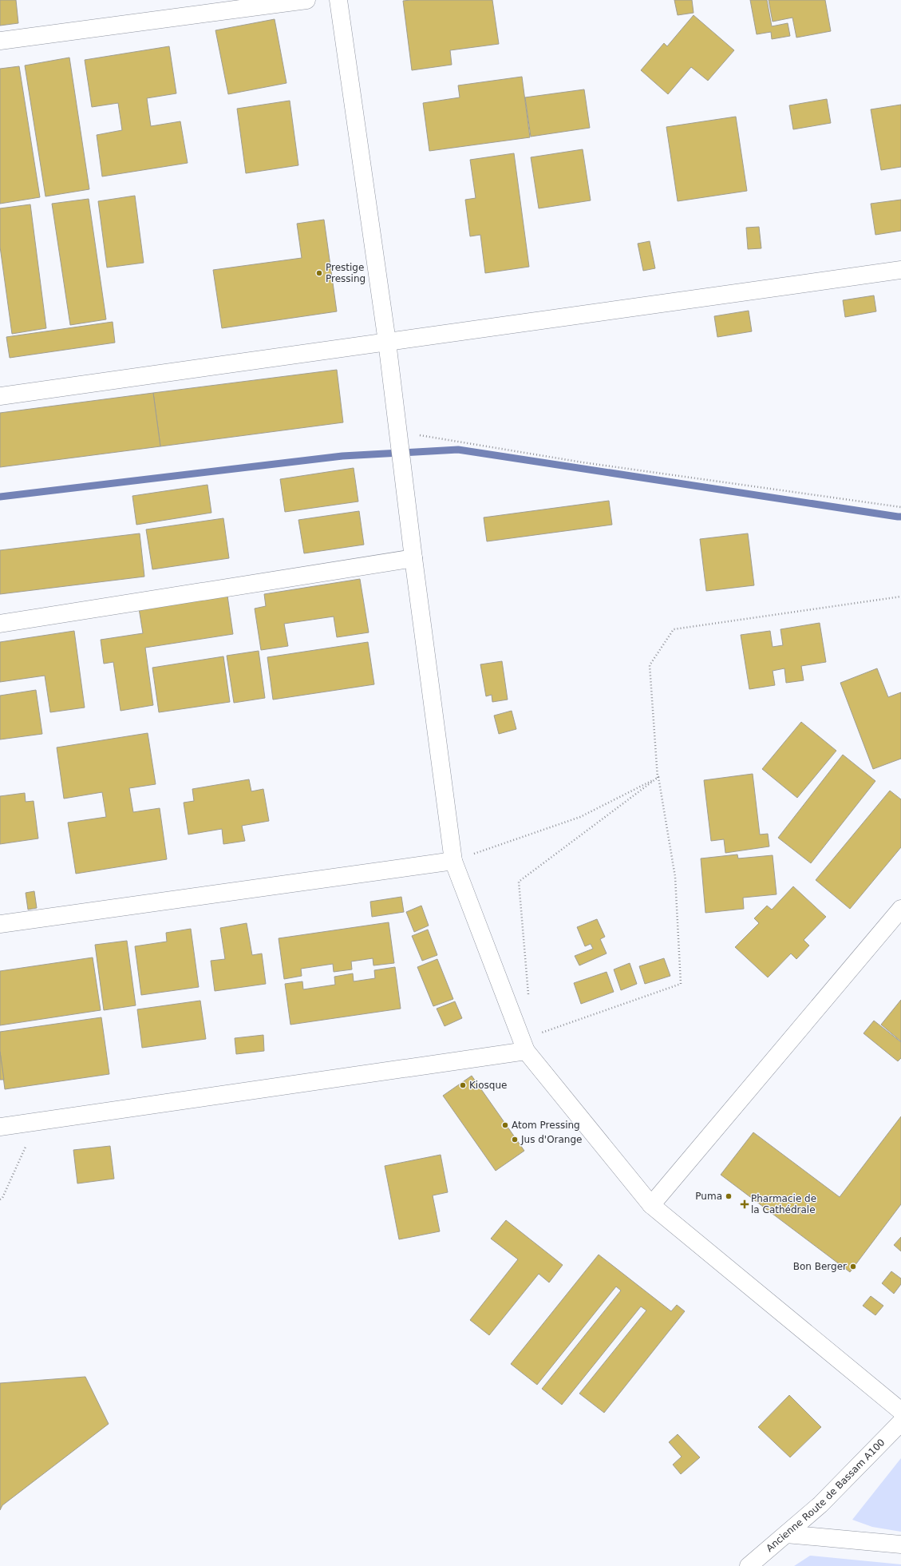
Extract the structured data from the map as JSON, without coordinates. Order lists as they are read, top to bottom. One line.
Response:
{"streets":{"street":["Ancienne Route de Bassam A100"]},"places":{"other":["Prestige Pressing","Kiosque","Atom Pressing","Jus d'Orange","Puma","Bon Berger"],"health":["Pharmacie de la Cathédrale"]}}
